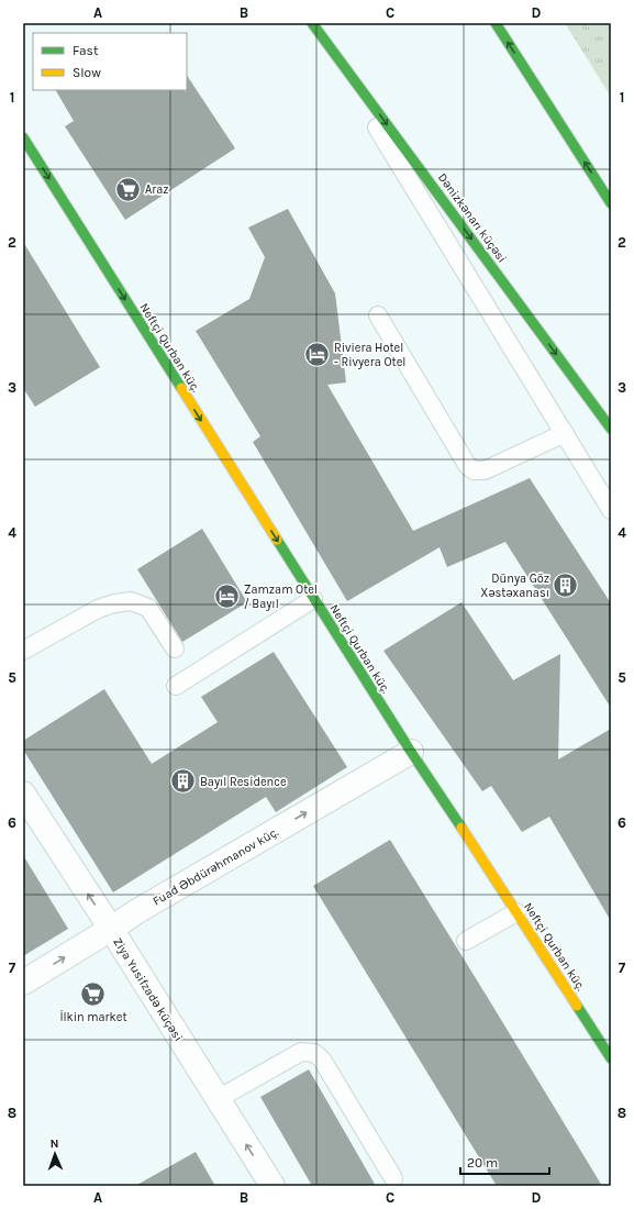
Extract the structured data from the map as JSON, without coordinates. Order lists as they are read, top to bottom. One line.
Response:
{"streets":{"main road":["Dənizkənarı küçəsi","Neftçi Qurban küç."],"street":["Fuad Əbdürəhmanov küç.","Ziya Yusifzadə küçəsi"]},"crossings":[["Neftçi Qurban küç.","Fuad Əbdürəhmanov küç."],["Fuad Əbdürəhmanov küç.","Ziya Yusifzadə küçəsi"]],"one_way":["Dənizkənarı küçəsi","Neftçi Qurban küç.","Fuad Əbdürəhmanov küç.","Ziya Yusifzadə küçəsi"],"places":{"supermarket":["Araz","İlkin market"],"hotel":["Riviera Hotel - Rivyera Otel","Zamzam Otel / Bayıl"],"building":["Dünya Göz Xəstəxanası","Bayıl Residence"]},"legend":["Fast","Slow"],"scale_bar":"20 m","north":"top","grid":{"columns":["A","B","C","D"],"rows":["1","2","3","4","5","6","7","8"]}}
